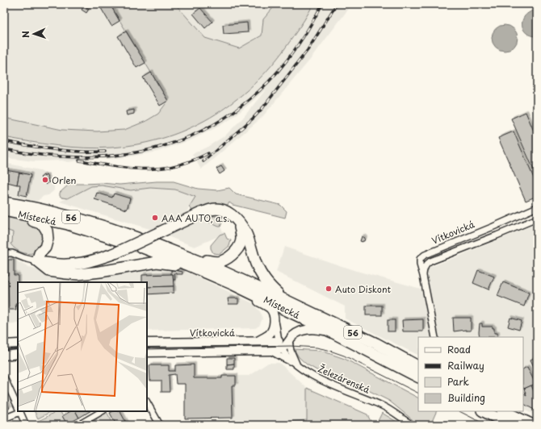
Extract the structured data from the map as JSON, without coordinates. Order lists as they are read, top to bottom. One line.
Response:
{"streets":{"highway":["56","Místecká"],"street":["Vítkovická","Železárenská"]},"crossings":[["Vítkovická","Železárenská"]],"places":["Orlen","AAA AUTO, a.s.","Auto Diskont"],"legend":["Road","Railway","Park","Building"],"north":"left"}
